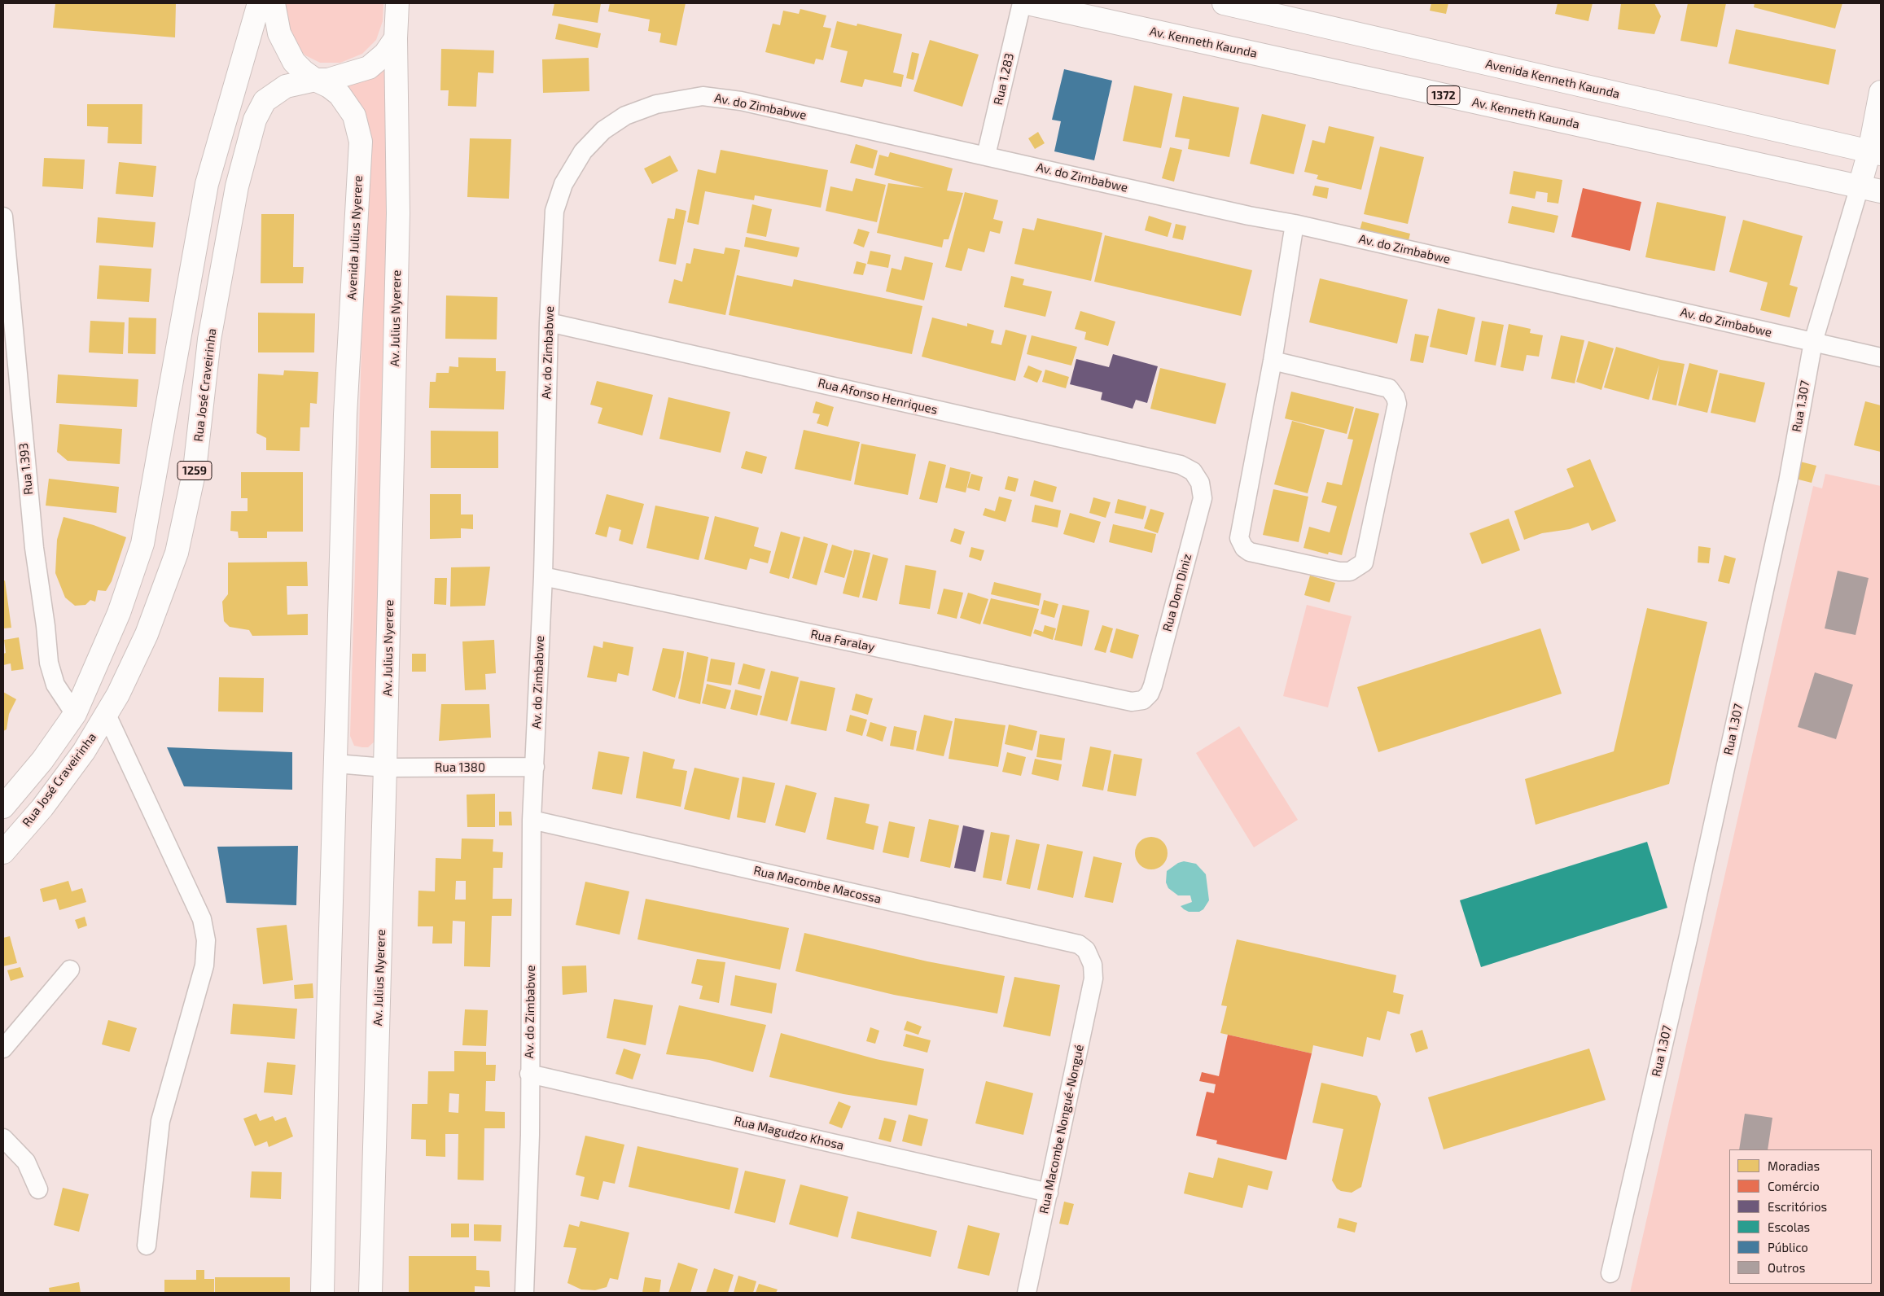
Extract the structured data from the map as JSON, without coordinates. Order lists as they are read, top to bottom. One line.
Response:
{"streets":{"main road":["Av. Kenneth Kaunda","Avenida Kenneth Kaunda","1372","Avenida Julius Nyerere","Av. Julius Nyerere","Rua José Craveirinha","1259"],"street":["Rua 1.283","Av. do Zimbabwe","Rua Afonso Henriques","Rua 1.307","Rua 1.393","Rua Dom Diniz","Rua Faralay","Rua 1380","Rua Macombe Macossa","Rua Macombe Nongué-Nongué","Rua Magudzo Khosa"]},"crossings":[["Av. Kenneth Kaunda","Rua 1.307"],["Rua 1.283","Av. do Zimbabwe"],["Av. do Zimbabwe","Rua Afonso Henriques"],["Av. do Zimbabwe","Rua 1.307"],["Av. do Zimbabwe","Rua Faralay"],["Av. do Zimbabwe","Rua 1380"],["Av. do Zimbabwe","Rua Macombe Macossa"],["Av. do Zimbabwe","Rua Magudzo Khosa"],["Avenida Julius Nyerere","Rua José Craveirinha"],["Avenida Julius Nyerere","Rua 1380"],["Av. Julius Nyerere","Rua José Craveirinha"],["Av. Julius Nyerere","Rua 1380"],["Rua José Craveirinha","Rua 1.393"],["Rua Afonso Henriques","Rua Dom Diniz"],["Rua Dom Diniz","Rua Faralay"],["Rua Macombe Macossa","Rua Macombe Nongué-Nongué"],["Rua Macombe Nongué-Nongué","Rua Magudzo Khosa"]],"legend":["Moradias","Comércio","Escritórios","Escolas","Público","Outros"]}
